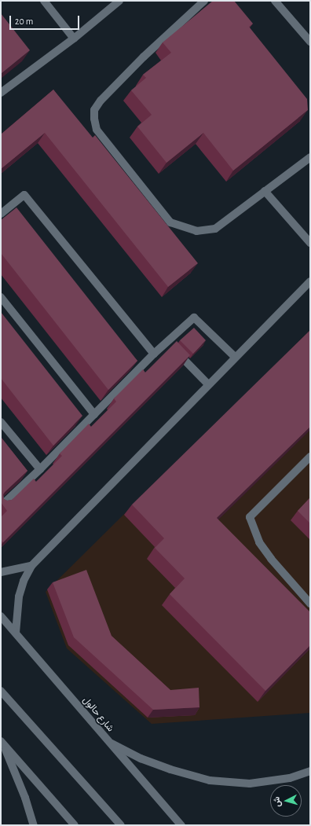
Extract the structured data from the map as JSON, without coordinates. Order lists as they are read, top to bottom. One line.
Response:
{"streets":{"main road":["شارع حالول"]},"scale_bar":"20 m","north":"left"}
